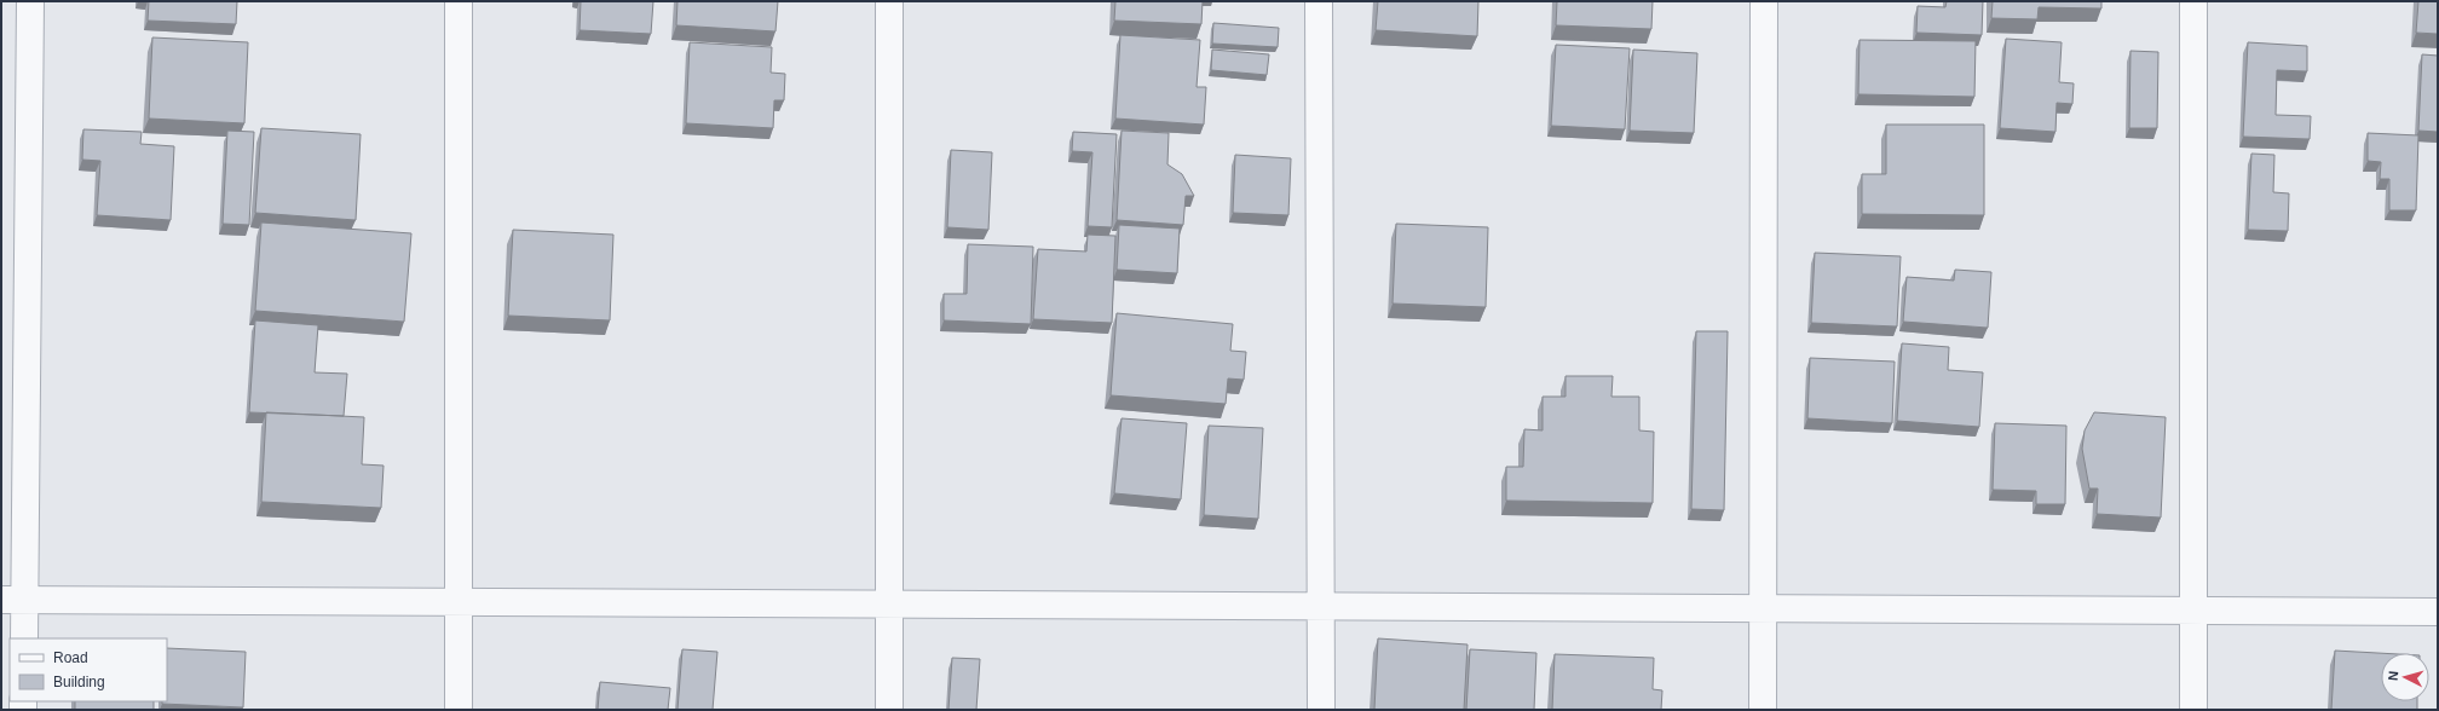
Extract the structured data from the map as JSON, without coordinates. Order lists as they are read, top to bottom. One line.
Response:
{"legend":["Road","Building"],"north":"left"}
